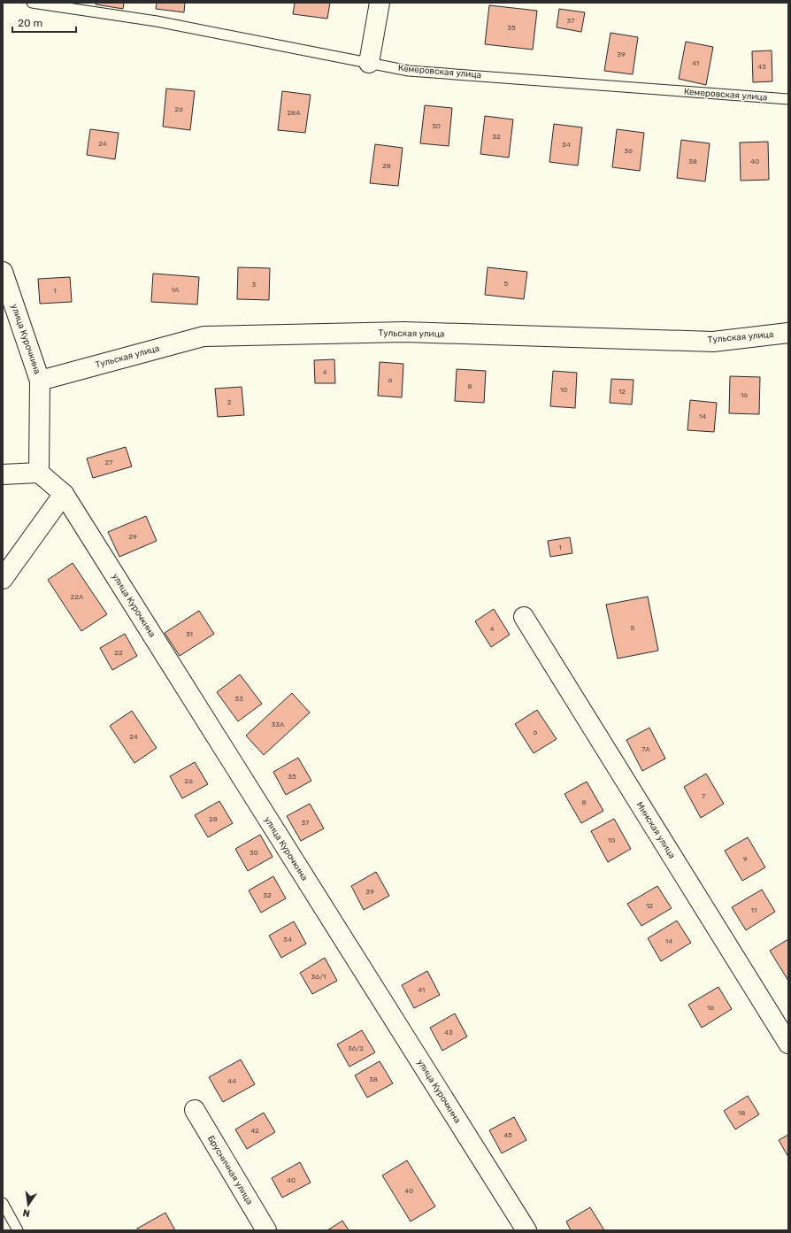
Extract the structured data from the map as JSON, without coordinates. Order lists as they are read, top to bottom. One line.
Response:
{"streets":{"street":["Тульская улица","улица Курочкина","Минская улица","Брусничная улица"],"lane":["Кемеровская улица"]},"crossings":[["Тульская улица","улица Курочкина"]],"house_numbers":["37","35","39","41","43","26","28А","30","32","24","34","36","38","40","28","5","3","1А","1","4","6","8","10","12","16","2","14","27","29","1","22А","5","4","31","22","33","33А","6","24","7А","35","26","7","8","28","37","10","30","9","39","32","12","11","34","14","36/1","41","16","43","36/2","38","44","18","42","45","40","40"],"scale_bar":"20 m","north":"bottom"}
